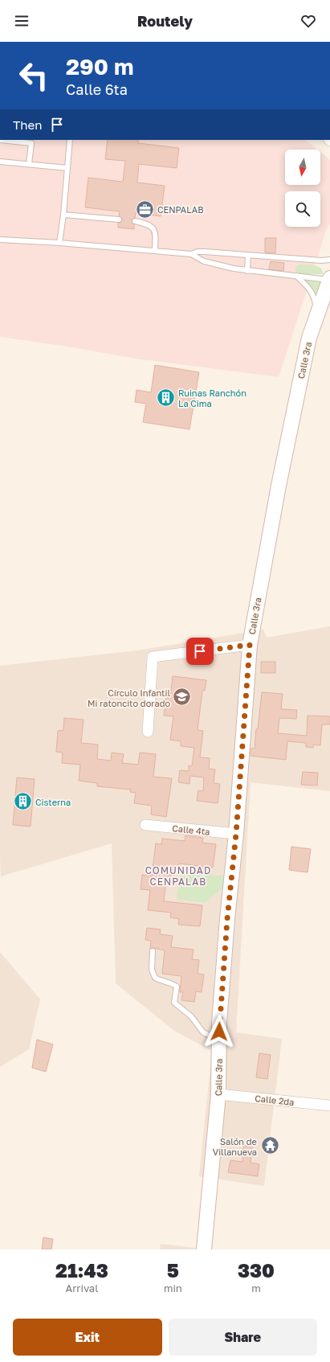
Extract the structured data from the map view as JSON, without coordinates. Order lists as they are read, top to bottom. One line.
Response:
{"streets":{"street":["Calle 3ra","Calle 4ta","Calle 2da"]},"crossings":[["Calle 3ra","Calle 4ta"],["Calle 3ra","Calle 2da"]],"districts":["COMUNIDAD CENPALAB"],"places":{"office":["CENPALAB"],"building":["Ruinas Ranchón La Cima","Cisterna"],"school or university":["Círculo Infantil Mi ratoncito dorado"],"temple":["Salón de Villanueva"]},"north":"bottom","page":{"header":"Routely","turn":["290 m","Calle 6ta"],"then":"Then","eta":["21:43","Arrival","5","min","330","m"],"buttons":["Exit","Share"]}}
